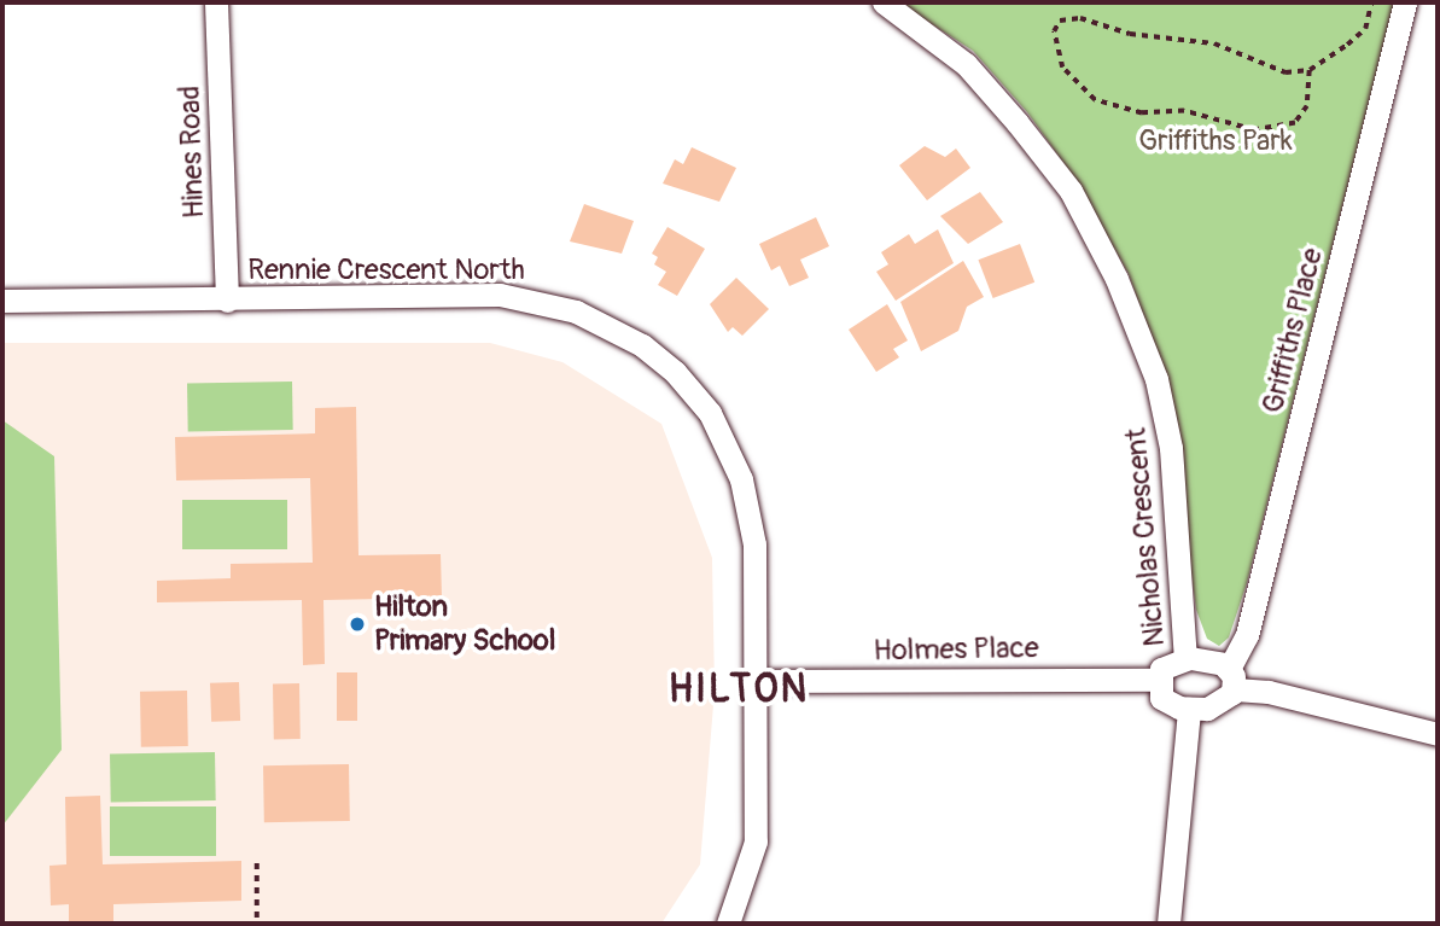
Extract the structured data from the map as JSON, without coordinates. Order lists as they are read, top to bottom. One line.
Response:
{"streets":{"street":["Hines Road","Rennie Crescent North","Griffiths Place","Nicholas Crescent","Holmes Place"]},"crossings":[["Hines Road","Rennie Crescent North"],["Rennie Crescent North","Holmes Place"]],"districts":["HILTON"],"parks":["Griffiths Park"],"places":["Hilton Primary School"]}
